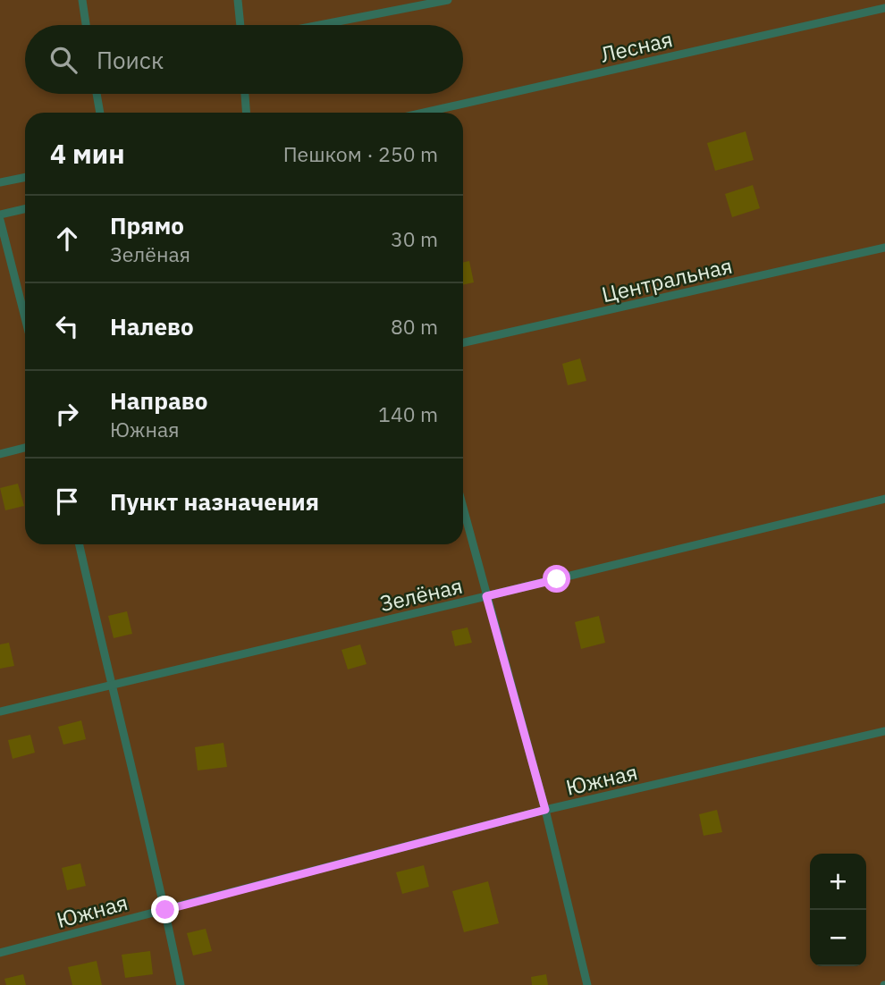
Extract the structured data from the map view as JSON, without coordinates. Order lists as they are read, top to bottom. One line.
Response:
{"streets":{"lane":["Лесная","Центральная","Зелёная","Южная"]},"page":{"search":"Поиск","heading":["4 мин","Пешком · 250 m"],"list":[["Прямо","Зелёная","30 m"],["Налево","80 m"],["Направо","Южная","140 m"],"Пункт назначения"],"map_buttons":["+","−"]}}
